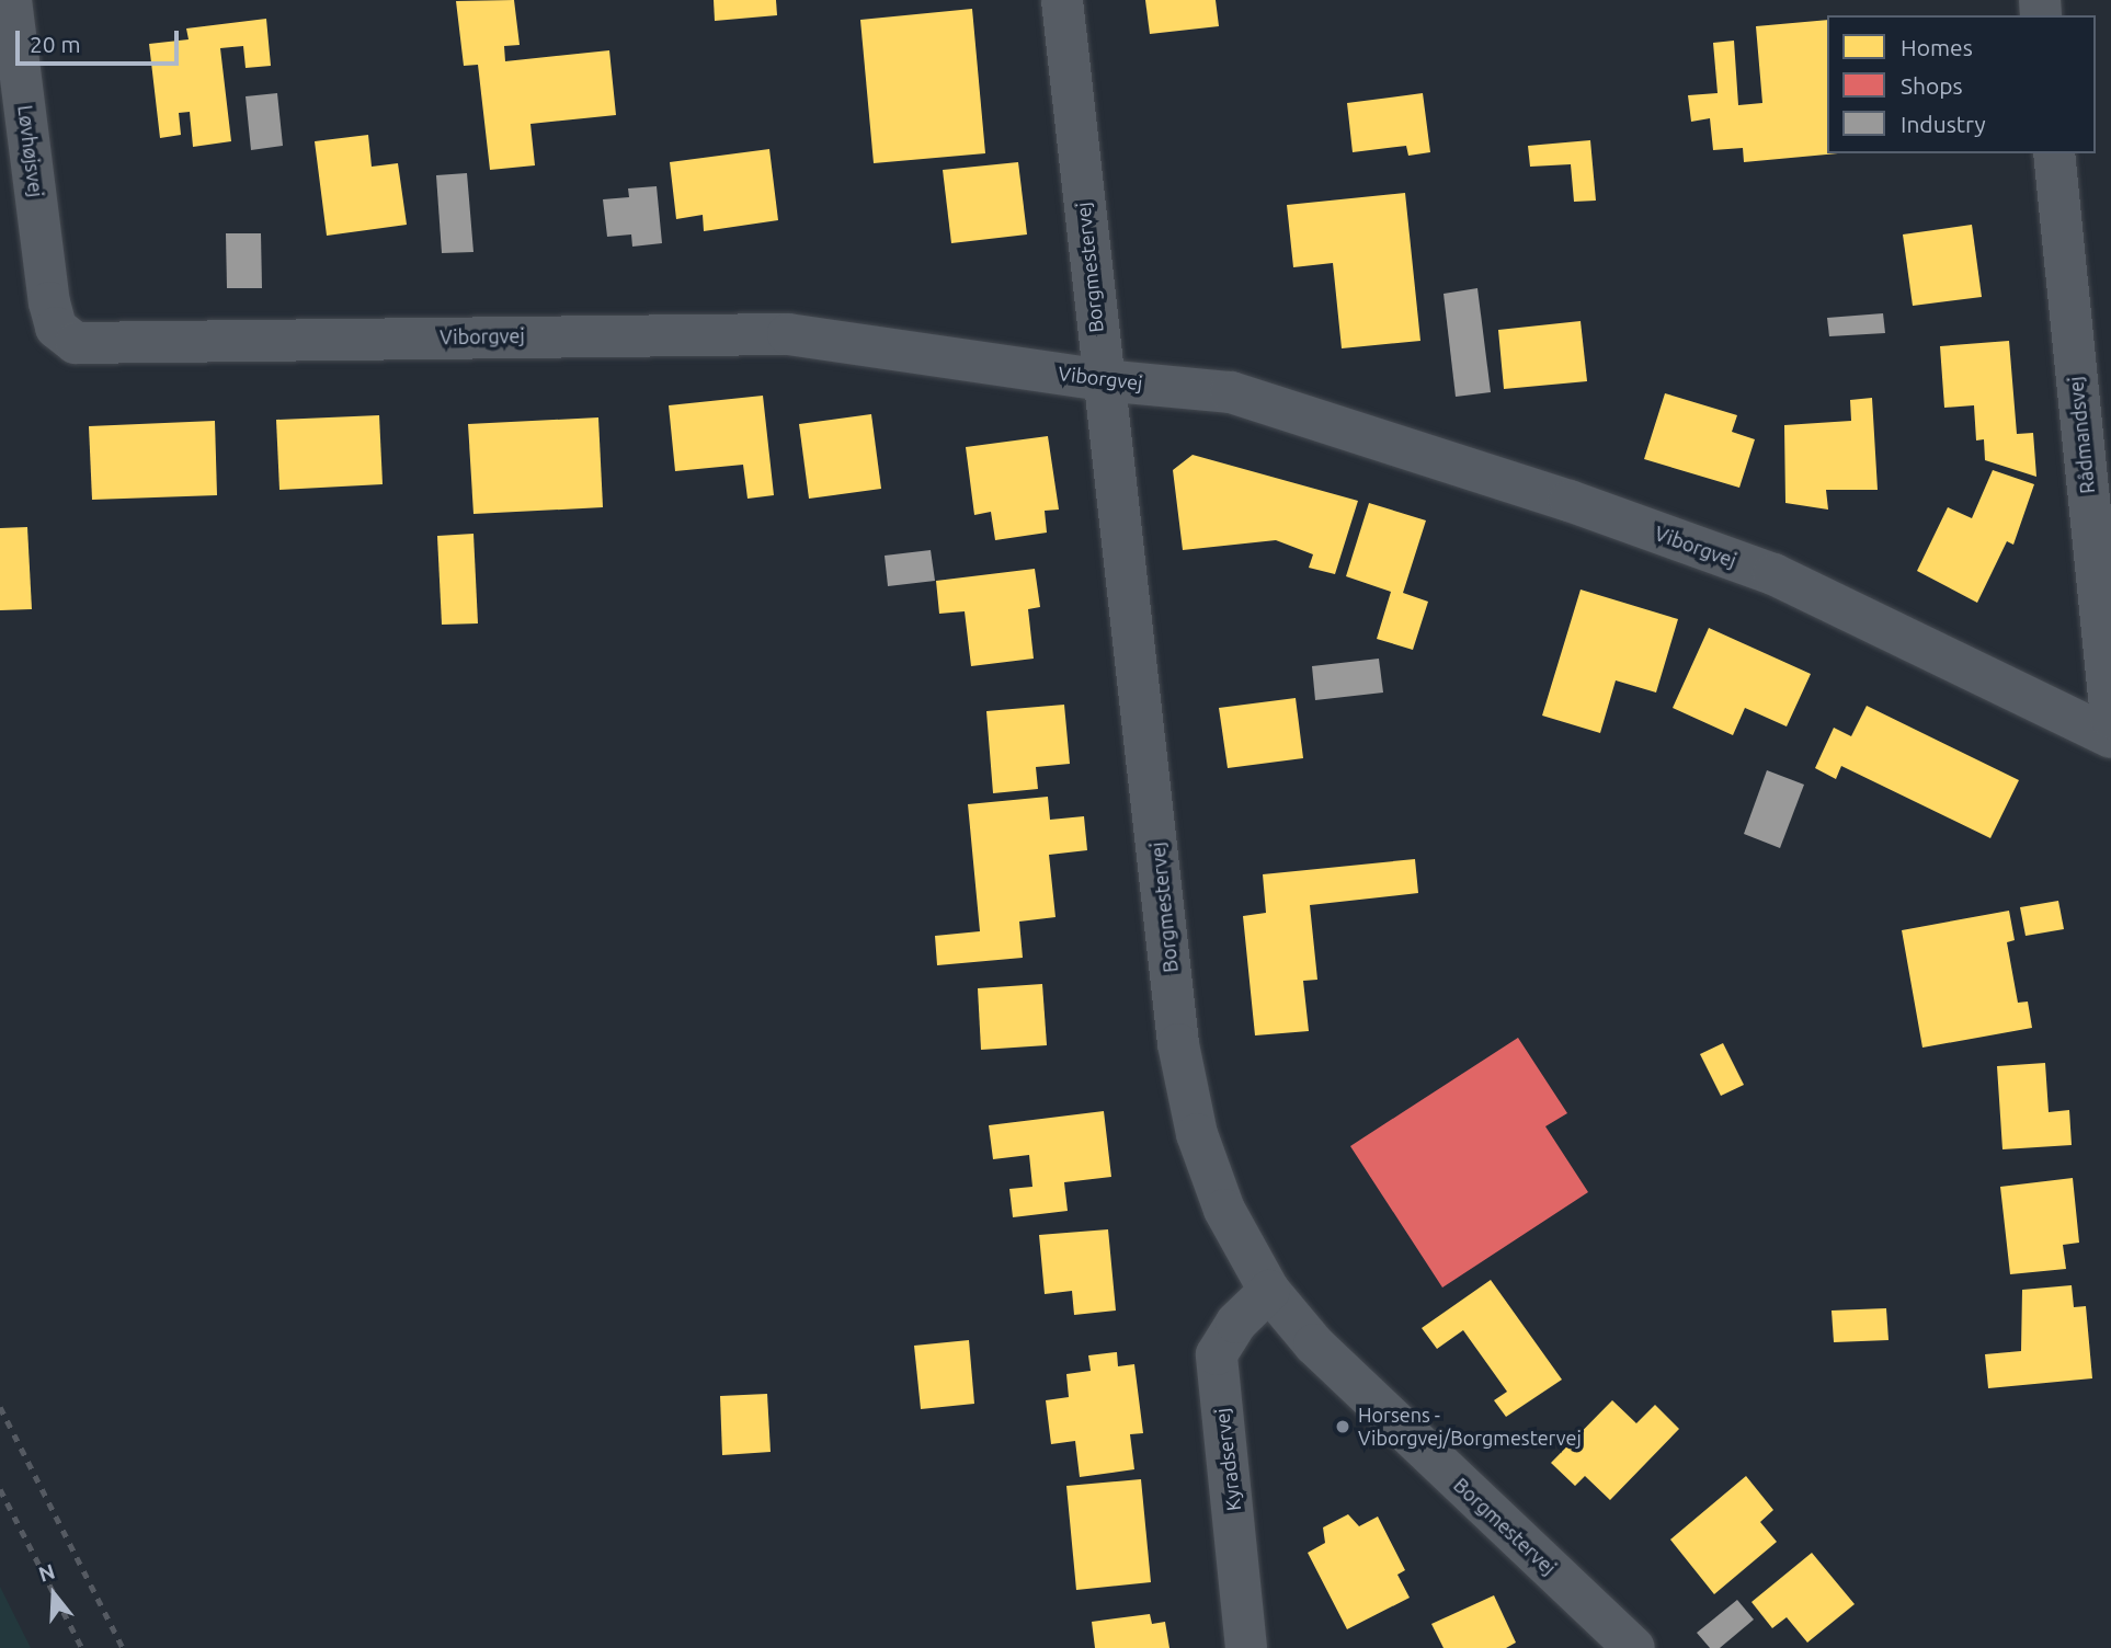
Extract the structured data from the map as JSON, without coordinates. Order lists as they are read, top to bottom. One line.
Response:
{"streets":{"street":["Løvhøjsvej","Borgmestervej","Viborgvej","Rådmandsvej","Kyradservej"]},"crossings":[["Løvhøjsvej","Viborgvej"],["Borgmestervej","Viborgvej"],["Borgmestervej","Kyradservej"]],"places":["Horsens - Viborgvej/Borgmestervej"],"legend":["Homes","Shops","Industry"],"scale_bar":"20 m","north":"top"}
